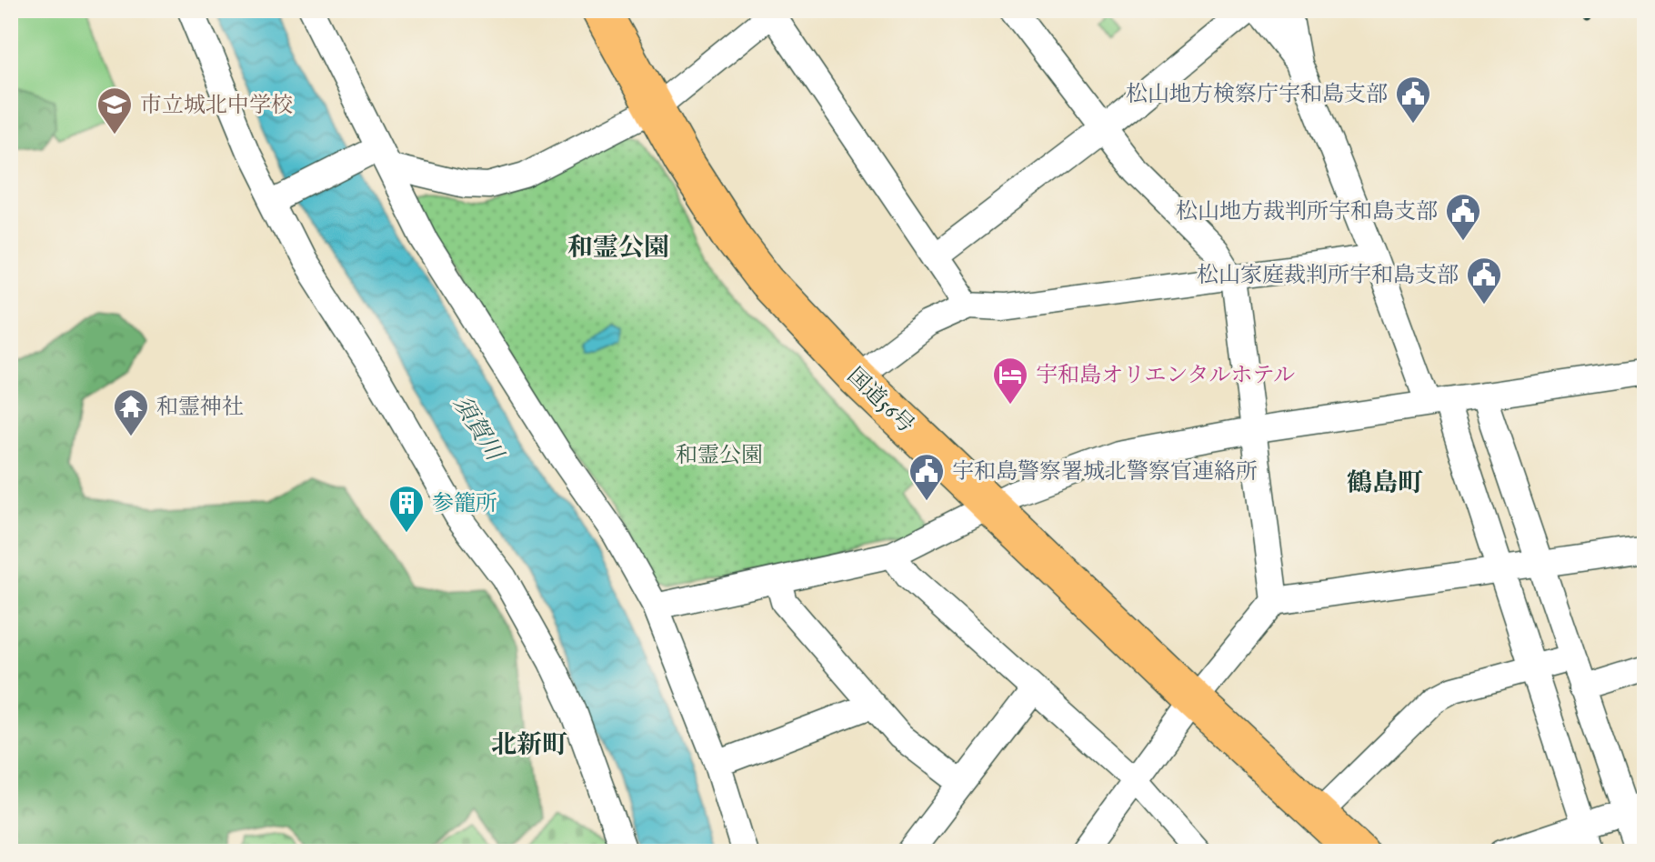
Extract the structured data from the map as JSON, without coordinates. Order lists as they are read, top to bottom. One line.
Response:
{"streets":{"highway":["国道56号"]},"districts":["和霊公園","鶴島町","北新町"],"water":["須賀川"],"parks":["和霊公園"],"places":{"public building":["松山地方検察庁宇和島支部","松山地方裁判所宇和島支部","松山家庭裁判所宇和島支部","宇和島警察署城北警察官連絡所"],"school or university":["市立城北中学校"],"hotel":["宇和島オリエンタルホテル"],"temple":["和霊神社"],"building":["参籠所"]}}
